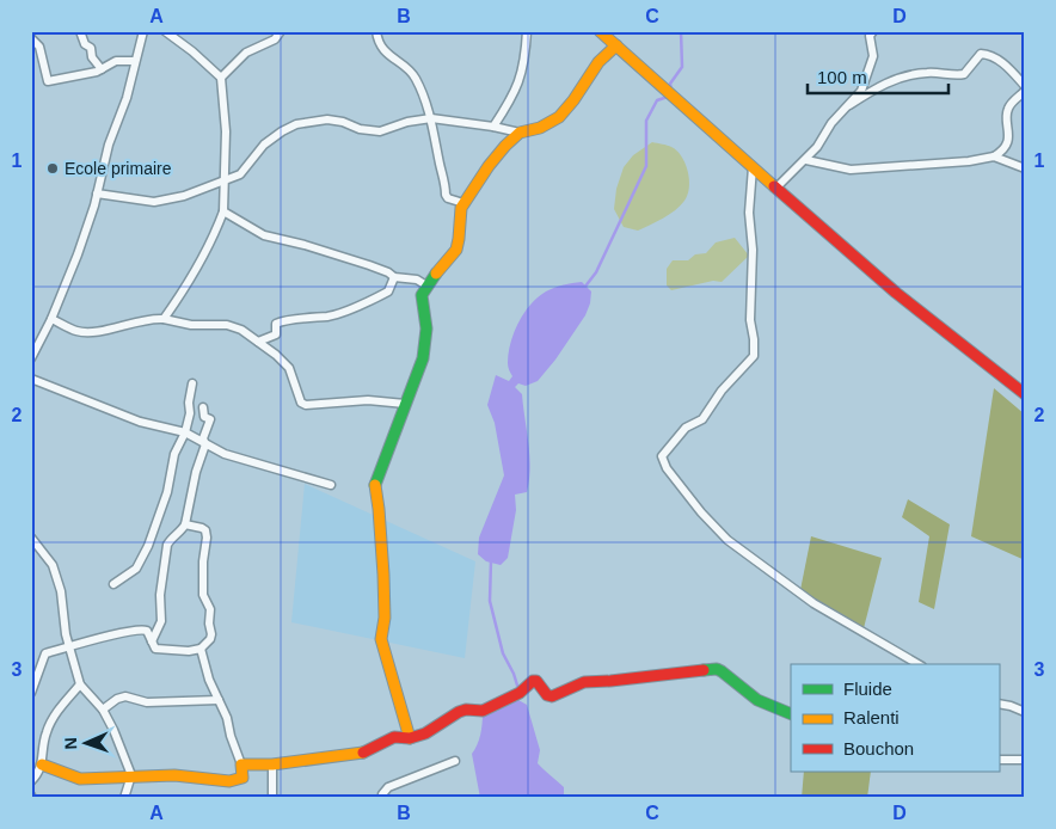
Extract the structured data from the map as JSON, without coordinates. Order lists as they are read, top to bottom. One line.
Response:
{"places":["Ecole primaire"],"legend":["Fluide","Ralenti","Bouchon"],"scale_bar":"100 m","north":"left","grid":{"columns":["A","B","C","D"],"rows":["1","2","3"]}}
